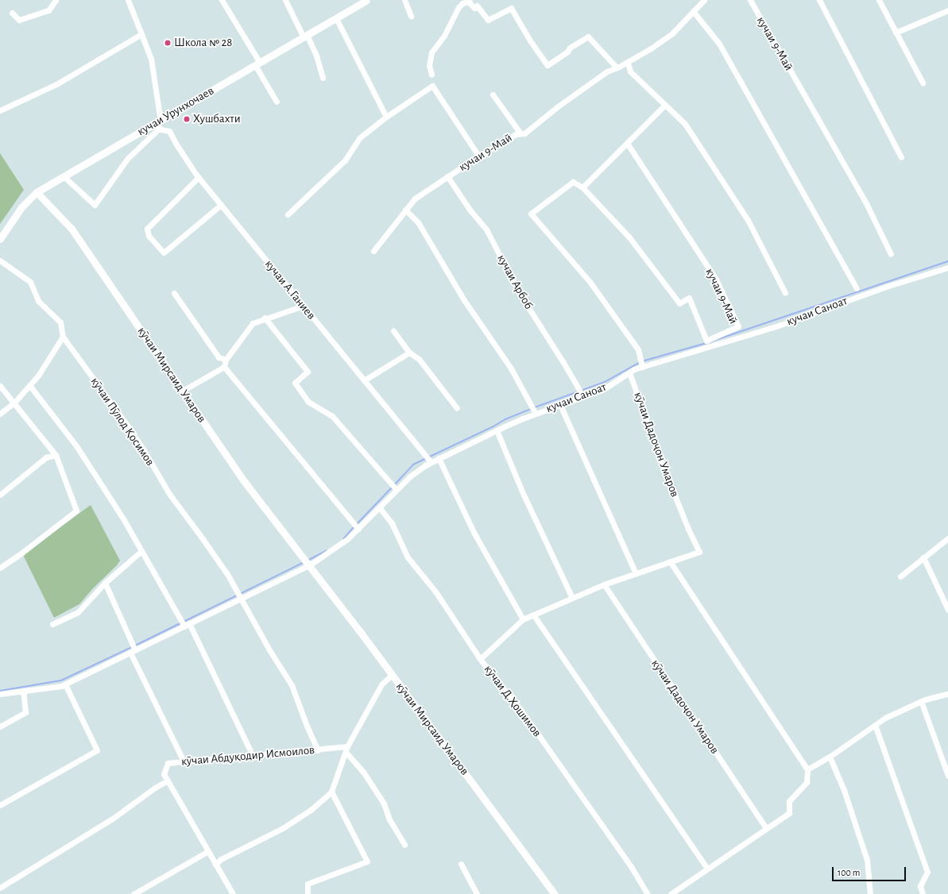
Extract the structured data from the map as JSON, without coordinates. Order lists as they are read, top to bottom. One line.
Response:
{"streets":{"street":["кучаи 9-Май","кучаи Урунхочаев","кучаи Арбоб","кучаи А.Ганиев","кучаи Саноат","кӯчаи Мирсаид Умаров","кӯчаи Пӯлод Қосимов","кӯчаи Дадоҷон Умаров","кӯчаи Д.Ҳошимов","кӯчаи Абдуқодир Исмоилов"]},"crossings":[["кучаи 9-Май","кучаи Арбоб"],["кучаи Урунхочаев","кучаи А.Ганиев"],["кучаи Урунхочаев","кӯчаи Мирсаид Умаров"],["кучаи А.Ганиев","кучаи Саноат"],["кучаи Саноат","кӯчаи Мирсаид Умаров"],["кучаи Саноат","кӯчаи Пӯлод Қосимов"],["кучаи Саноат","кӯчаи Дадоҷон Умаров"],["кучаи Саноат","кӯчаи Д.Ҳошимов"],["кӯчаи Пӯлод Қосимов","кӯчаи Абдуқодир Исмоилов"]],"places":["Школа № 28","Хушбахти"],"scale_bar":"100 m"}
